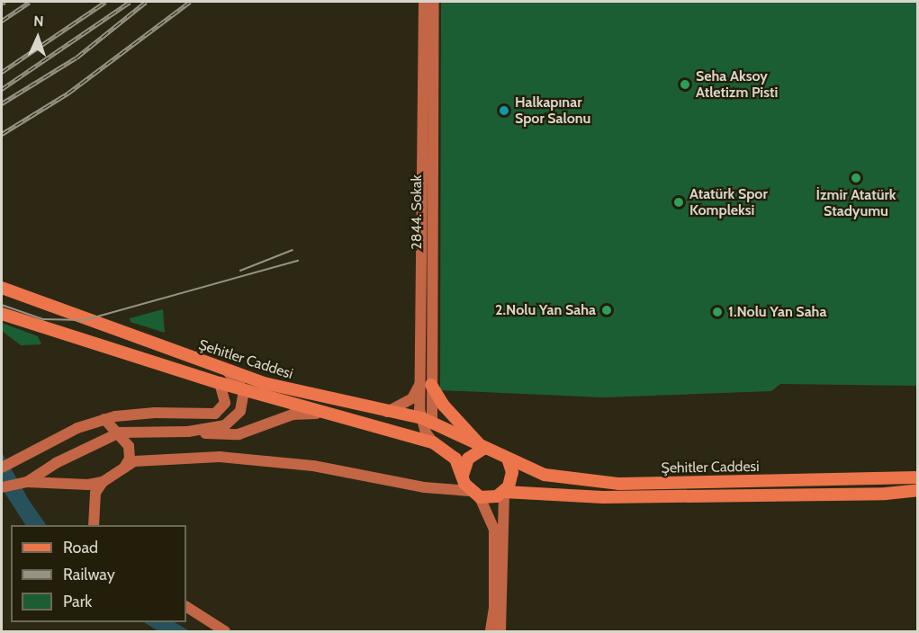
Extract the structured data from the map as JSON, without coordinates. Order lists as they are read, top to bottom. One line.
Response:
{"streets":{"main road":["2844. Sokak","Şehitler Caddesi"]},"crossings":[["2844. Sokak","Şehitler Caddesi"]],"places":["Seha Aksoy Atletizm Pisti","Halkapınar Spor Salonu","İzmir Atatürk Stadyumu","Atatürk Spor Kompleksi","2.Nolu Yan Saha","1.Nolu Yan Saha"],"legend":["Road","Railway","Park"],"north":"top"}
